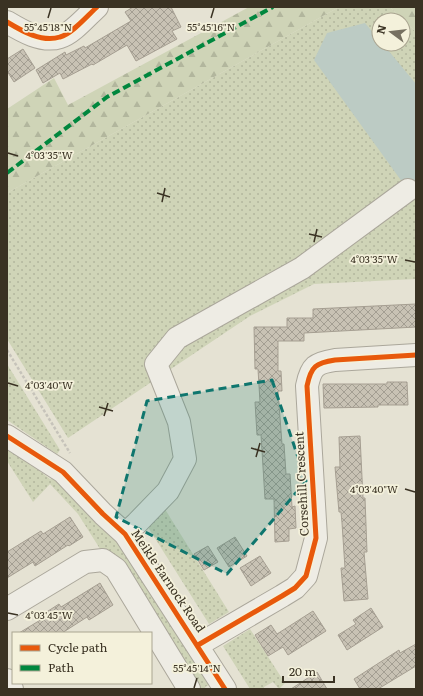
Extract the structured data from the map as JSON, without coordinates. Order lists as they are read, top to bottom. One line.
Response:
{"streets":{"street":["Corsehill Crescent","Meikle Earnock Road"]},"crossings":[["Corsehill Crescent","Meikle Earnock Road"]],"legend":["Cycle path","Path"],"scale_bar":"20 m","north":"left","coordinates":["55°45'18\"N","55°45'16\"N","4°03'35\"W","4°03'40\"W","4°03'45\"W","55°45'14\"N"]}
